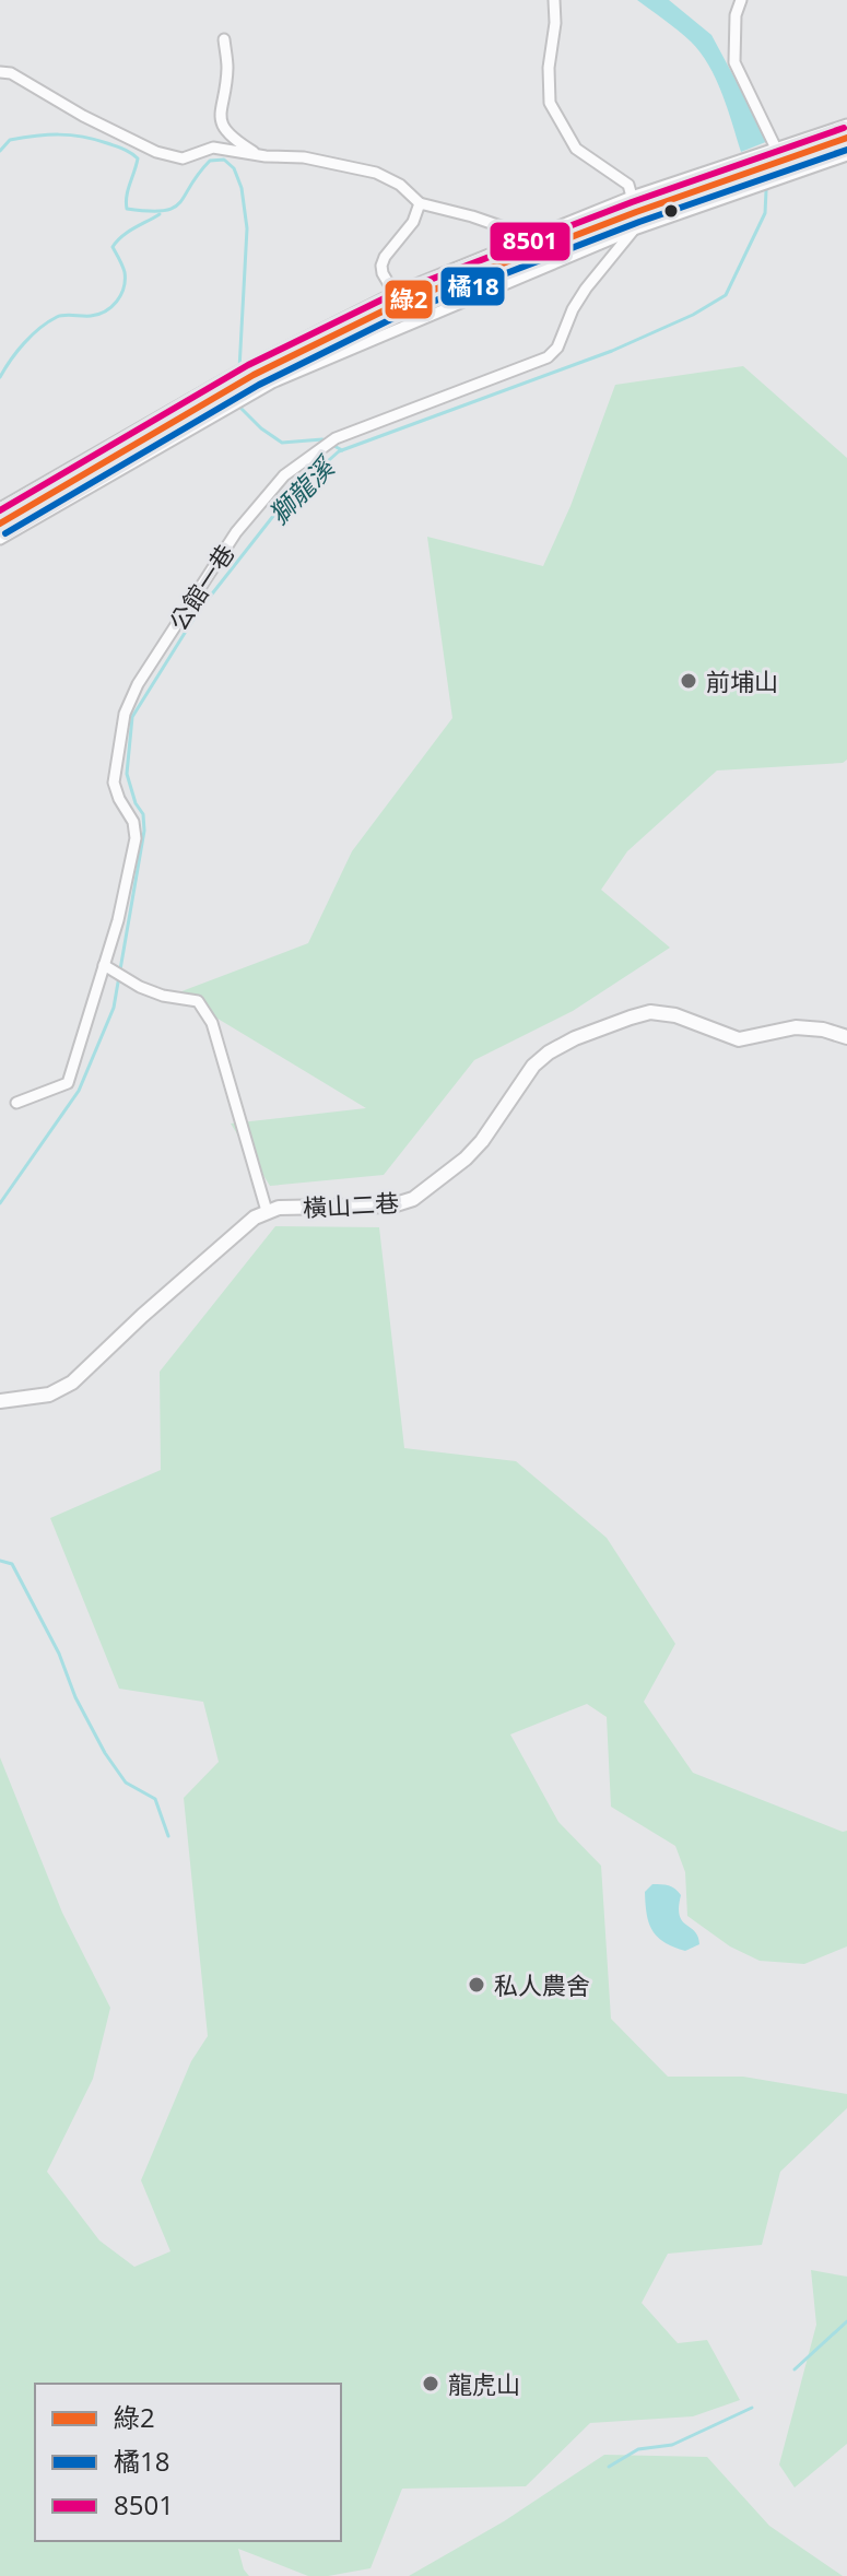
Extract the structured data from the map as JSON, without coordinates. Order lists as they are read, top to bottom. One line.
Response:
{"streets":{"street":["公館一巷","橫山二巷"]},"water":["獅龍溪"],"places":["前埔山","私人農舍","龍虎山"],"lines":["transit line 8501","transit line 綠2","transit line 橘18"],"legend":["綠2","橘18","8501"]}
